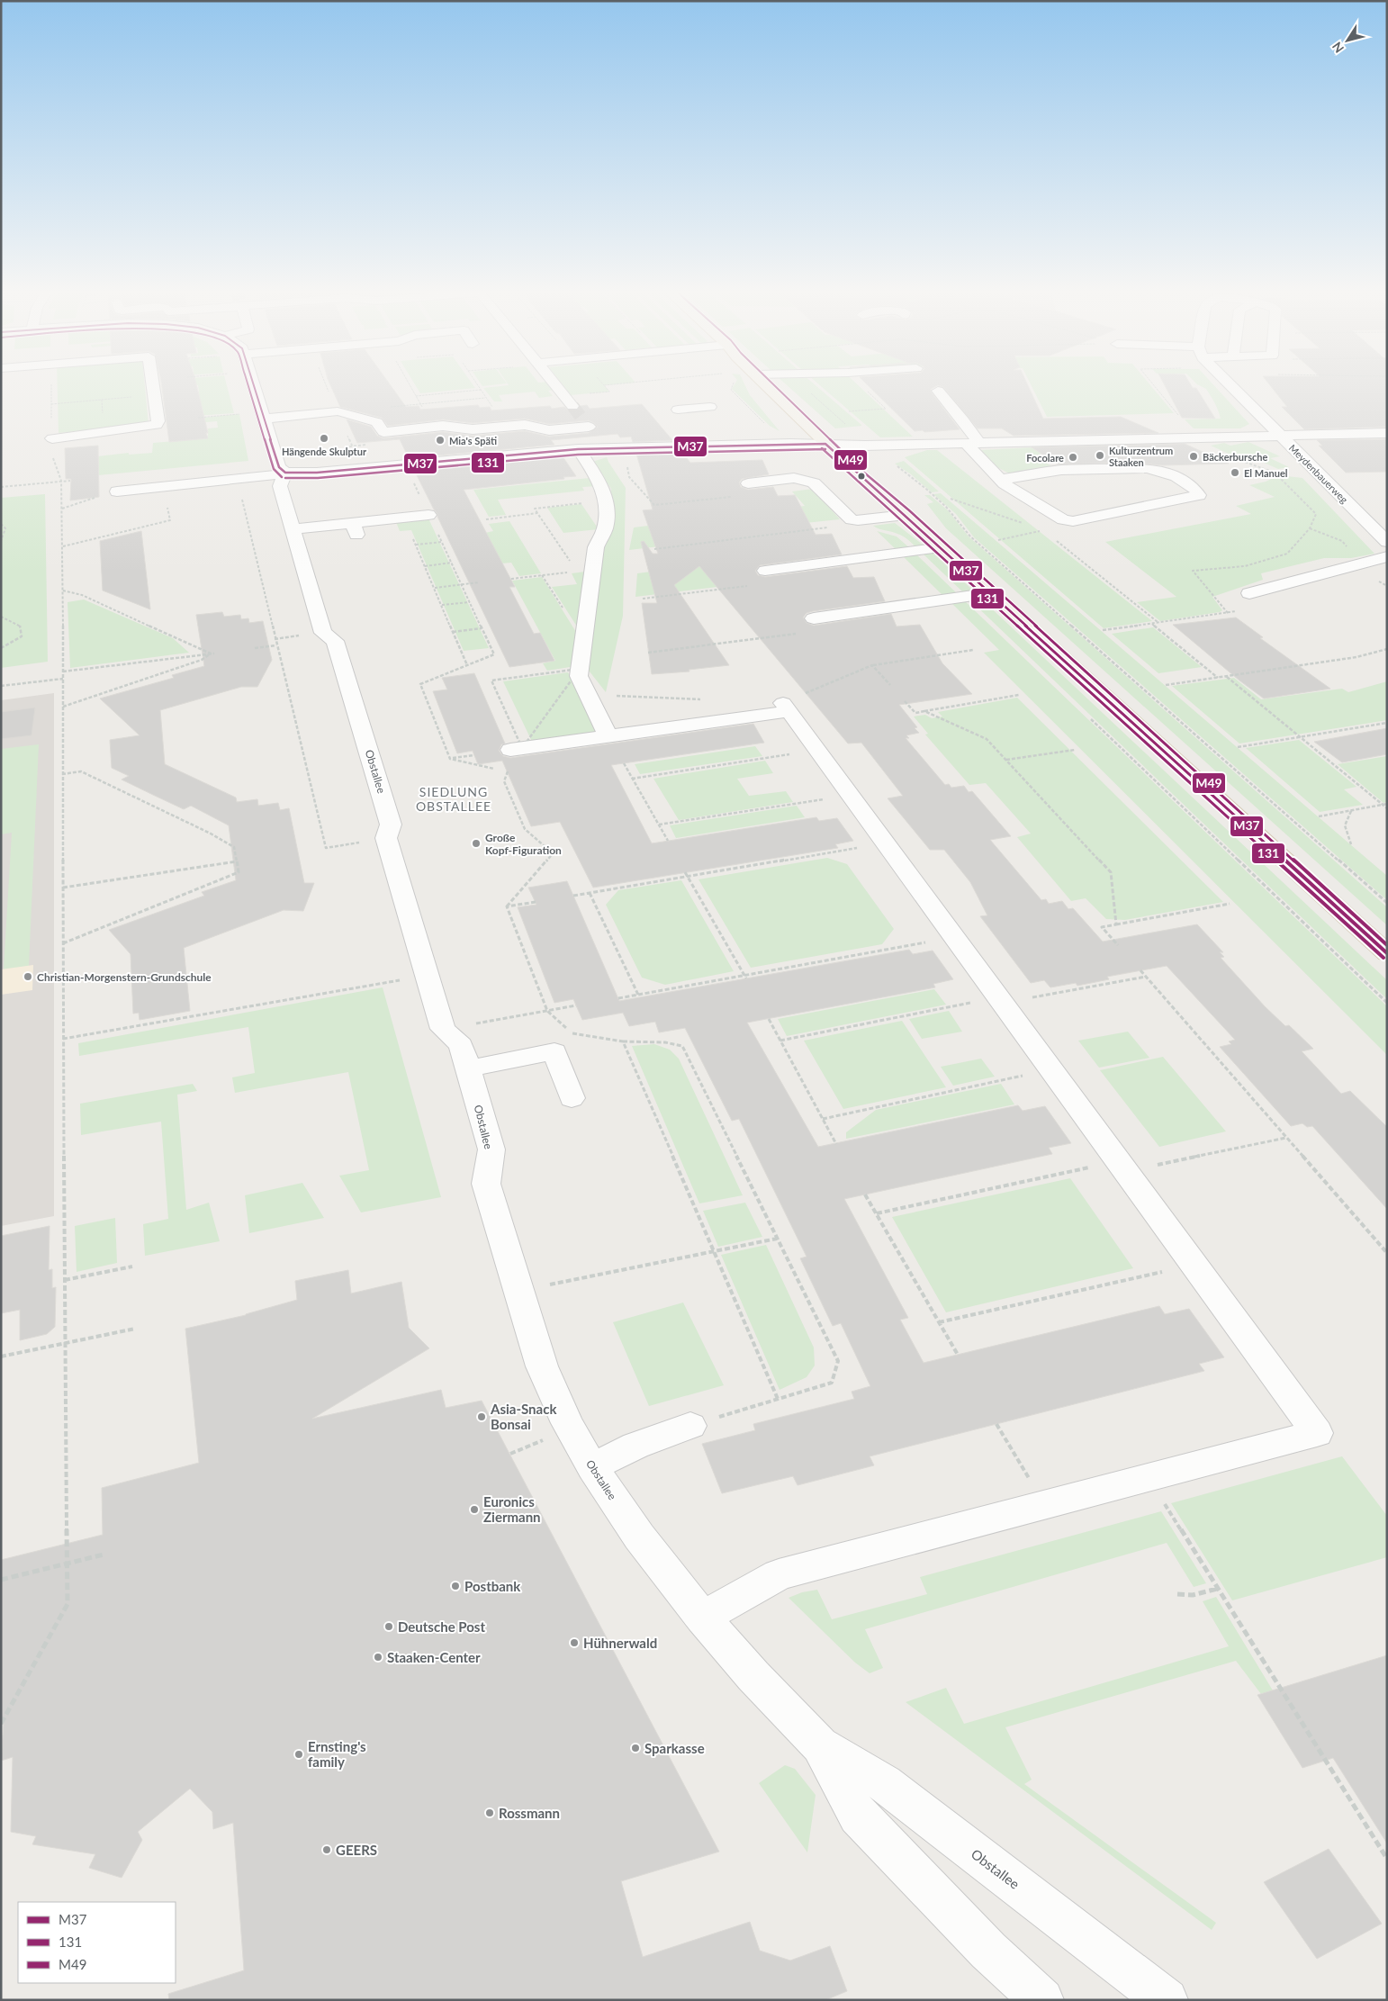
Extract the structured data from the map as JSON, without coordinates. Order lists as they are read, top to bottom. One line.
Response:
{"streets":{"street":["Meydenbauerweg","Obstallee"]},"districts":["SIEDLUNG OBSTALLEE"],"places":["Hängende Skulptur","Mia's Späti","Kulturzentrum Staaken","Bäckerbursche","Focolare","El Manuel","Große Kopf-Figuration","Christian-Morgenstern-Grundschule","Asia-Snack Bonsai","Euronics Ziermann","Postbank","Deutsche Post","Hühnerwald","Staaken-Center","Sparkasse","Ernsting's family","Rossmann","GEERS"],"lines":["transit line M37","transit line 131","transit line M49"],"legend":["M37","131","M49"],"north":"bottom left"}
